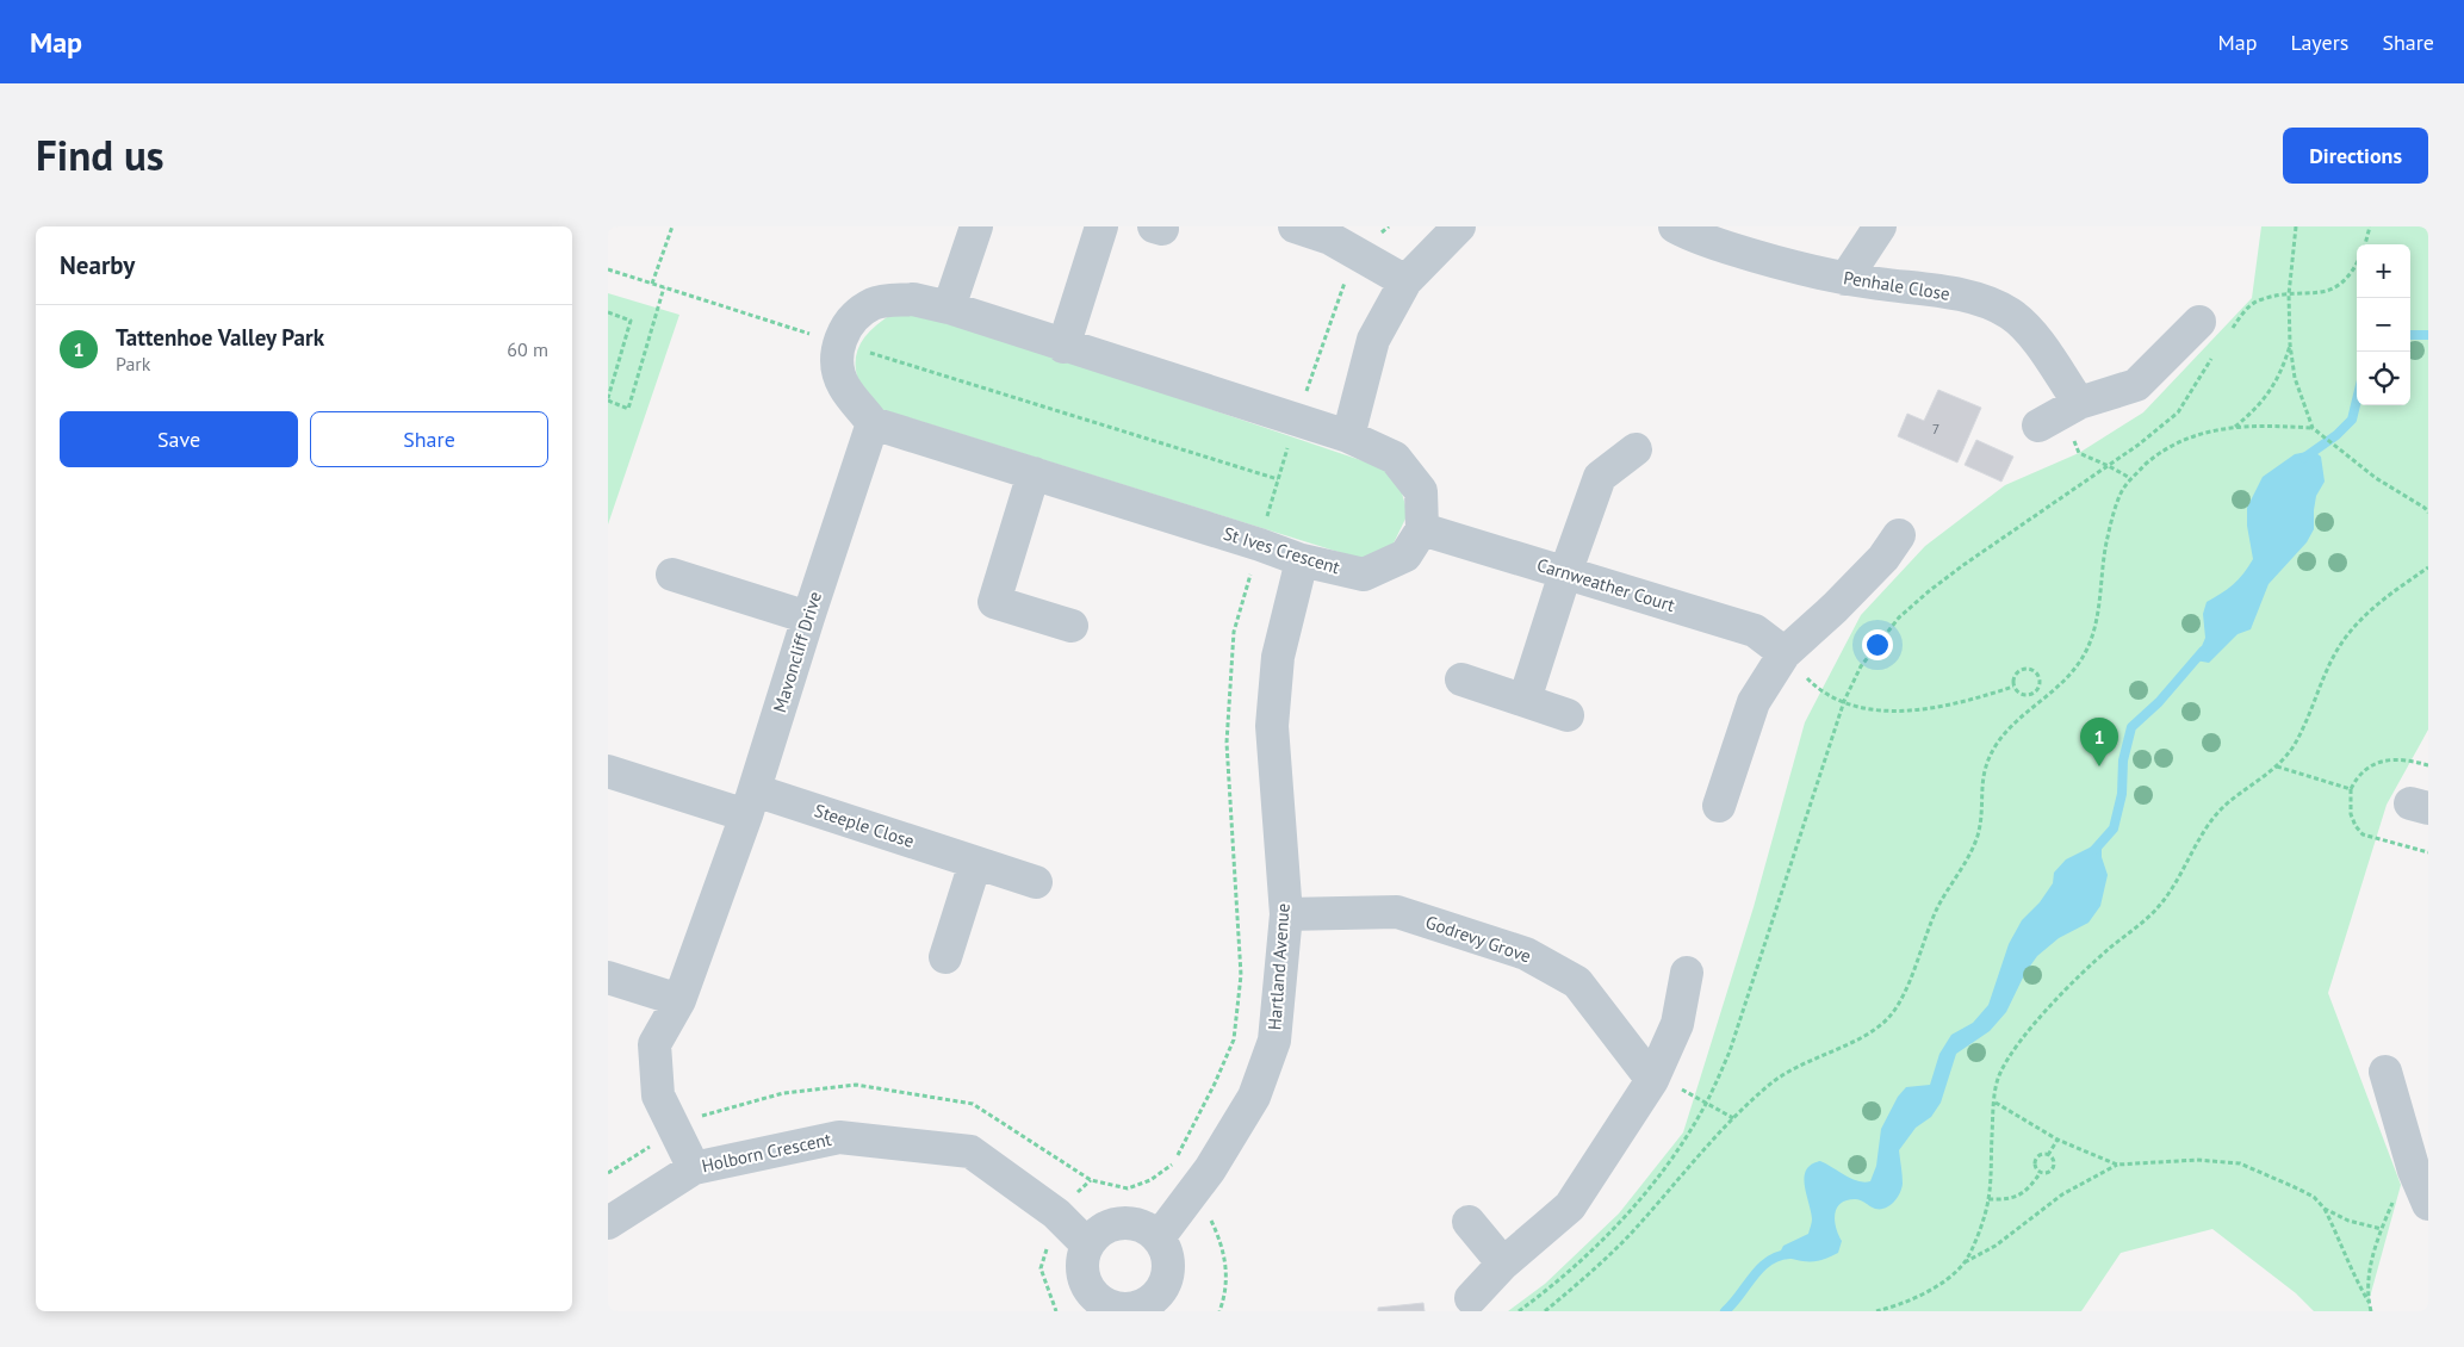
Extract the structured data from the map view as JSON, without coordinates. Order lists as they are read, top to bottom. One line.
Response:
{"streets":{"street":["Penhale Close","St Ives Crescent","Carnweather Court","Mavoncliff Drive","Steeple Close","Godrevy Grove","Hartland Avenue","Holborn Crescent"]},"crossings":[["St Ives Crescent","Carnweather Court"],["St Ives Crescent","Mavoncliff Drive"],["St Ives Crescent","Hartland Avenue"],["Carnweather Court","Hartland Avenue"],["Mavoncliff Drive","Steeple Close"],["Mavoncliff Drive","Holborn Crescent"],["Godrevy Grove","Hartland Avenue"],["Hartland Avenue","Holborn Crescent"]],"house_numbers":["7"],"page":{"header":"Map","nav":["Map","Layers","Share"],"title":"Find us","buttons":["Directions",["Save","Share"]],"heading":"Nearby","map_buttons":["+","−"],"list":[{"mark":"1","name":"Tattenhoe Valley Park","note":"Park","value":"60 m"}],"pins":"1"}}
